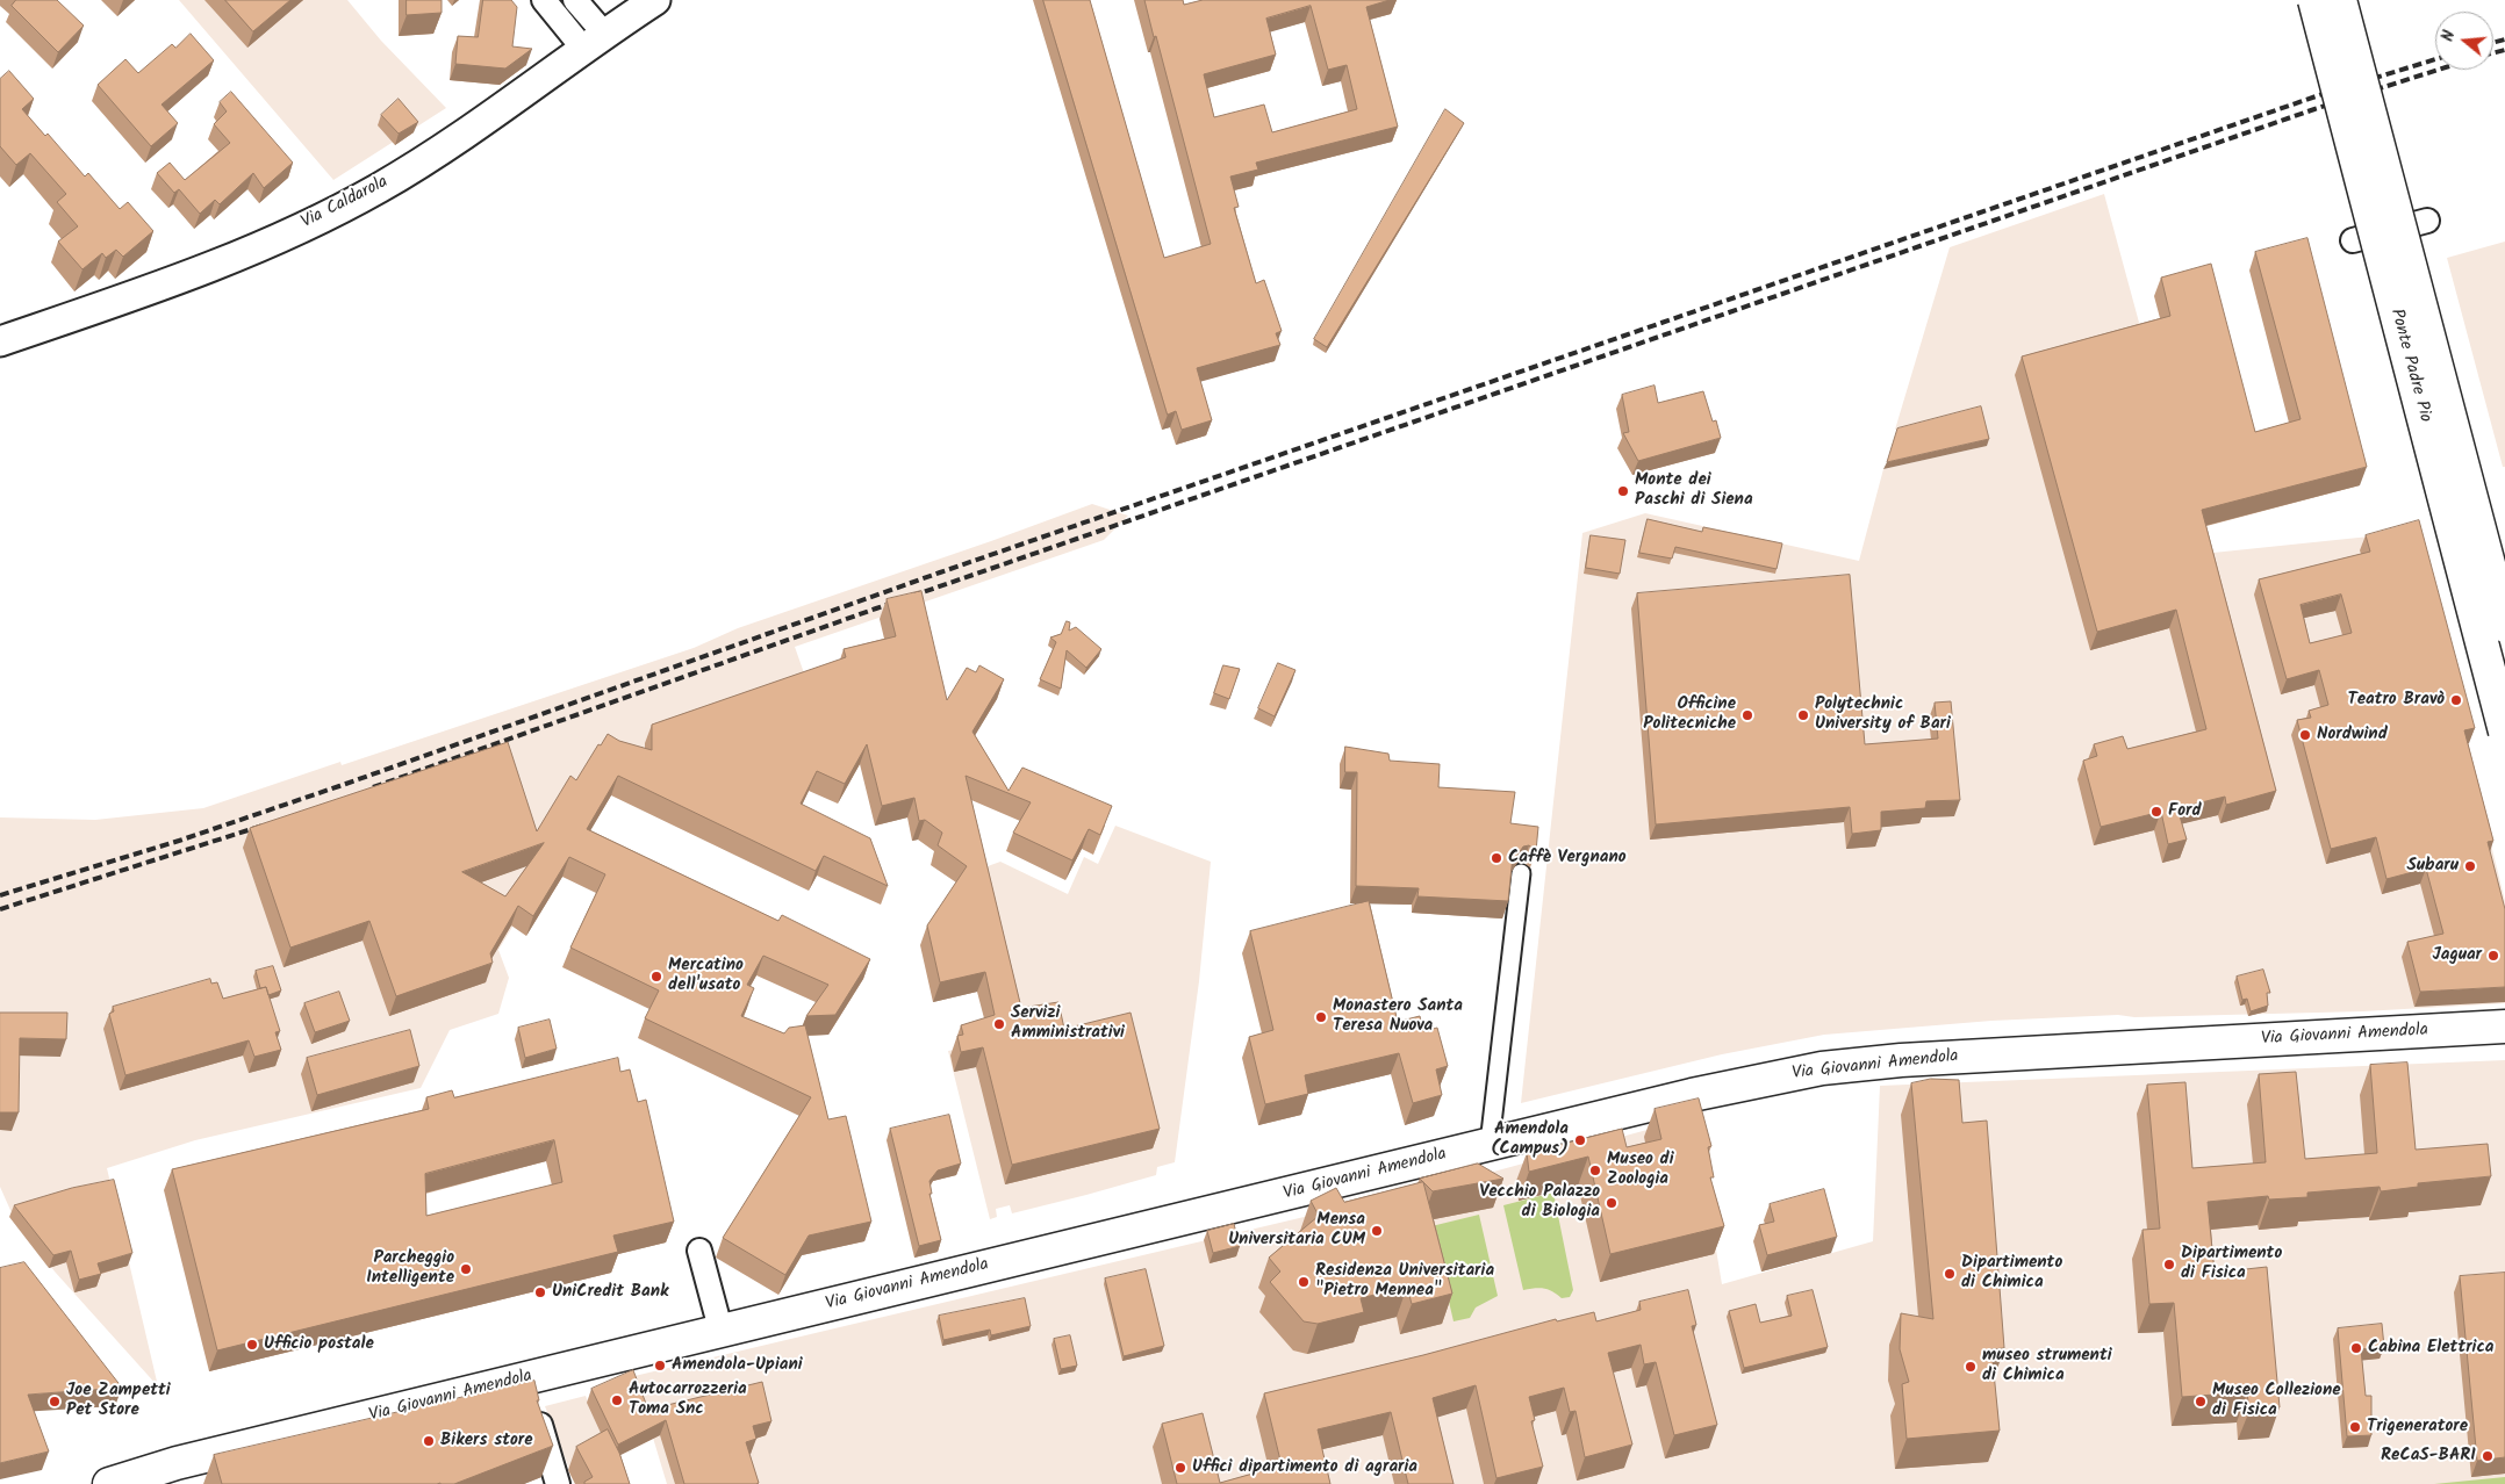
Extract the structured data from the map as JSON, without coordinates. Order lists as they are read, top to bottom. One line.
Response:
{"streets":{"main road":["Ponte Padre Pio","Via Giovanni Amendola"],"street":["Via Caldarola"]},"places":["Monte dei Paschi di Siena","Teatro Bravò","Officine Politecniche","Polytechnic University of Bari","Nordwind","Ford","Caffè Vergnano","Subaru","Jaguar","Mercatino dell'usato","Monastero Santa Teresa Nuova","Servizi Amministrativi","Amendola (Campus)","Museo di Zoologia","Vecchio Palazzo di Biologia","Mensa Universitaria CUM","Dipartimento di Fisica","Parcheggio Intelligente","Dipartimento di Chimica","Residenza Universitaria \"Pietro Mennea\"","UniCredit Bank","Ufficio postale","Cabina Elettrica","Amendola-Upiani","museo strumenti di Chimica","Autocarrozzeria Toma Snc","Joe Zampetti Pet Store","Museo Collezione di Fisica","Trigeneratore","Bikers store","ReCaS-BARI","Uffici dipartimento di agraria"],"north":"left"}
